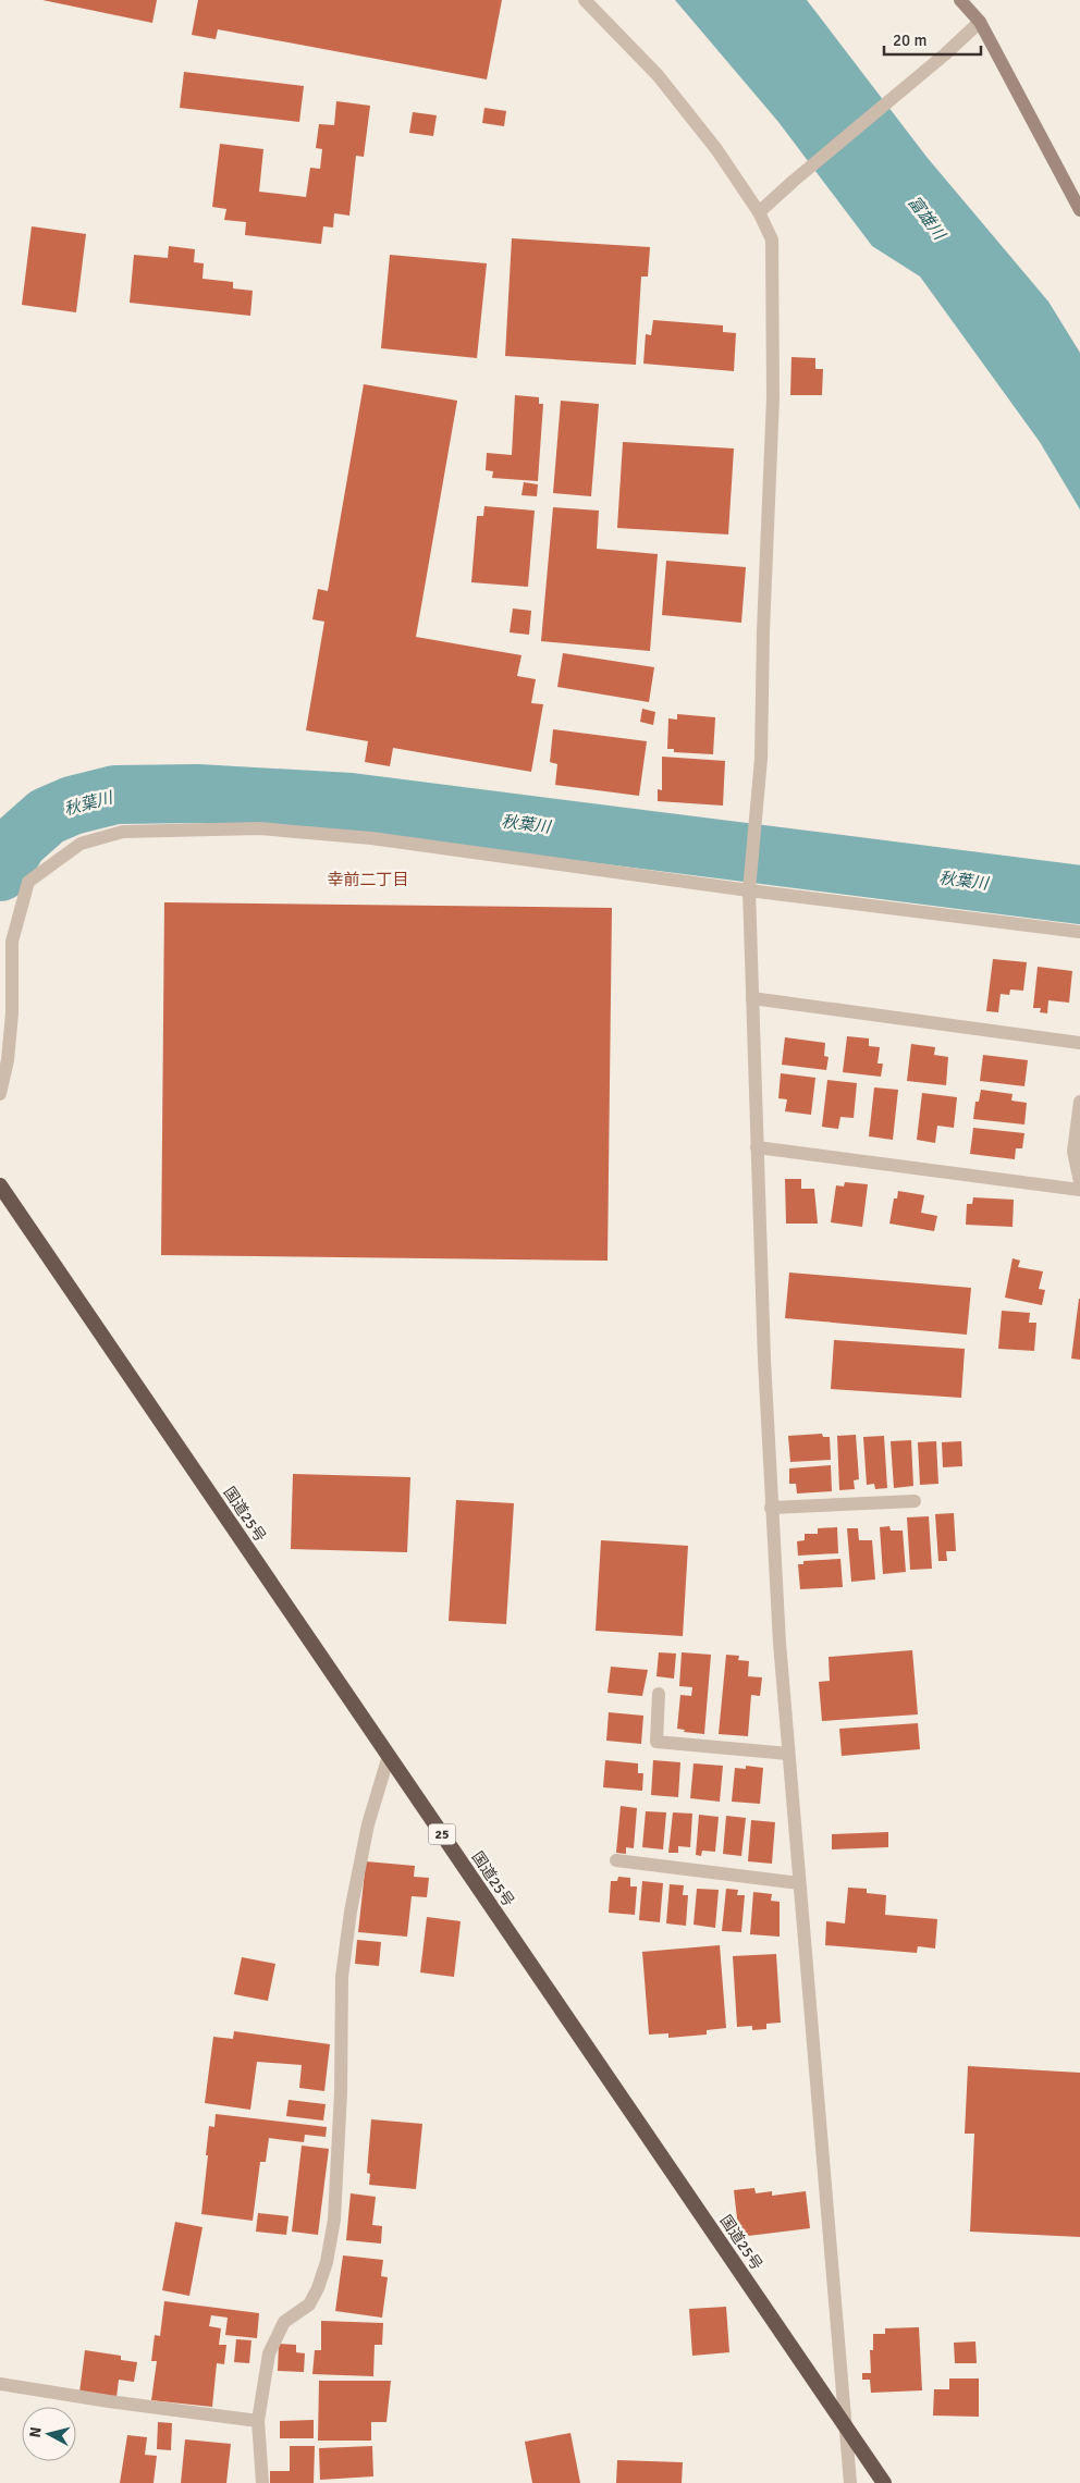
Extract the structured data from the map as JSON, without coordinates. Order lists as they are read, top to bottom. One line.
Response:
{"streets":{"highway":["国道25号","25"]},"districts":["幸前二丁目"],"water":["富雄川","秋葉川"],"scale_bar":"20 m","north":"left"}
